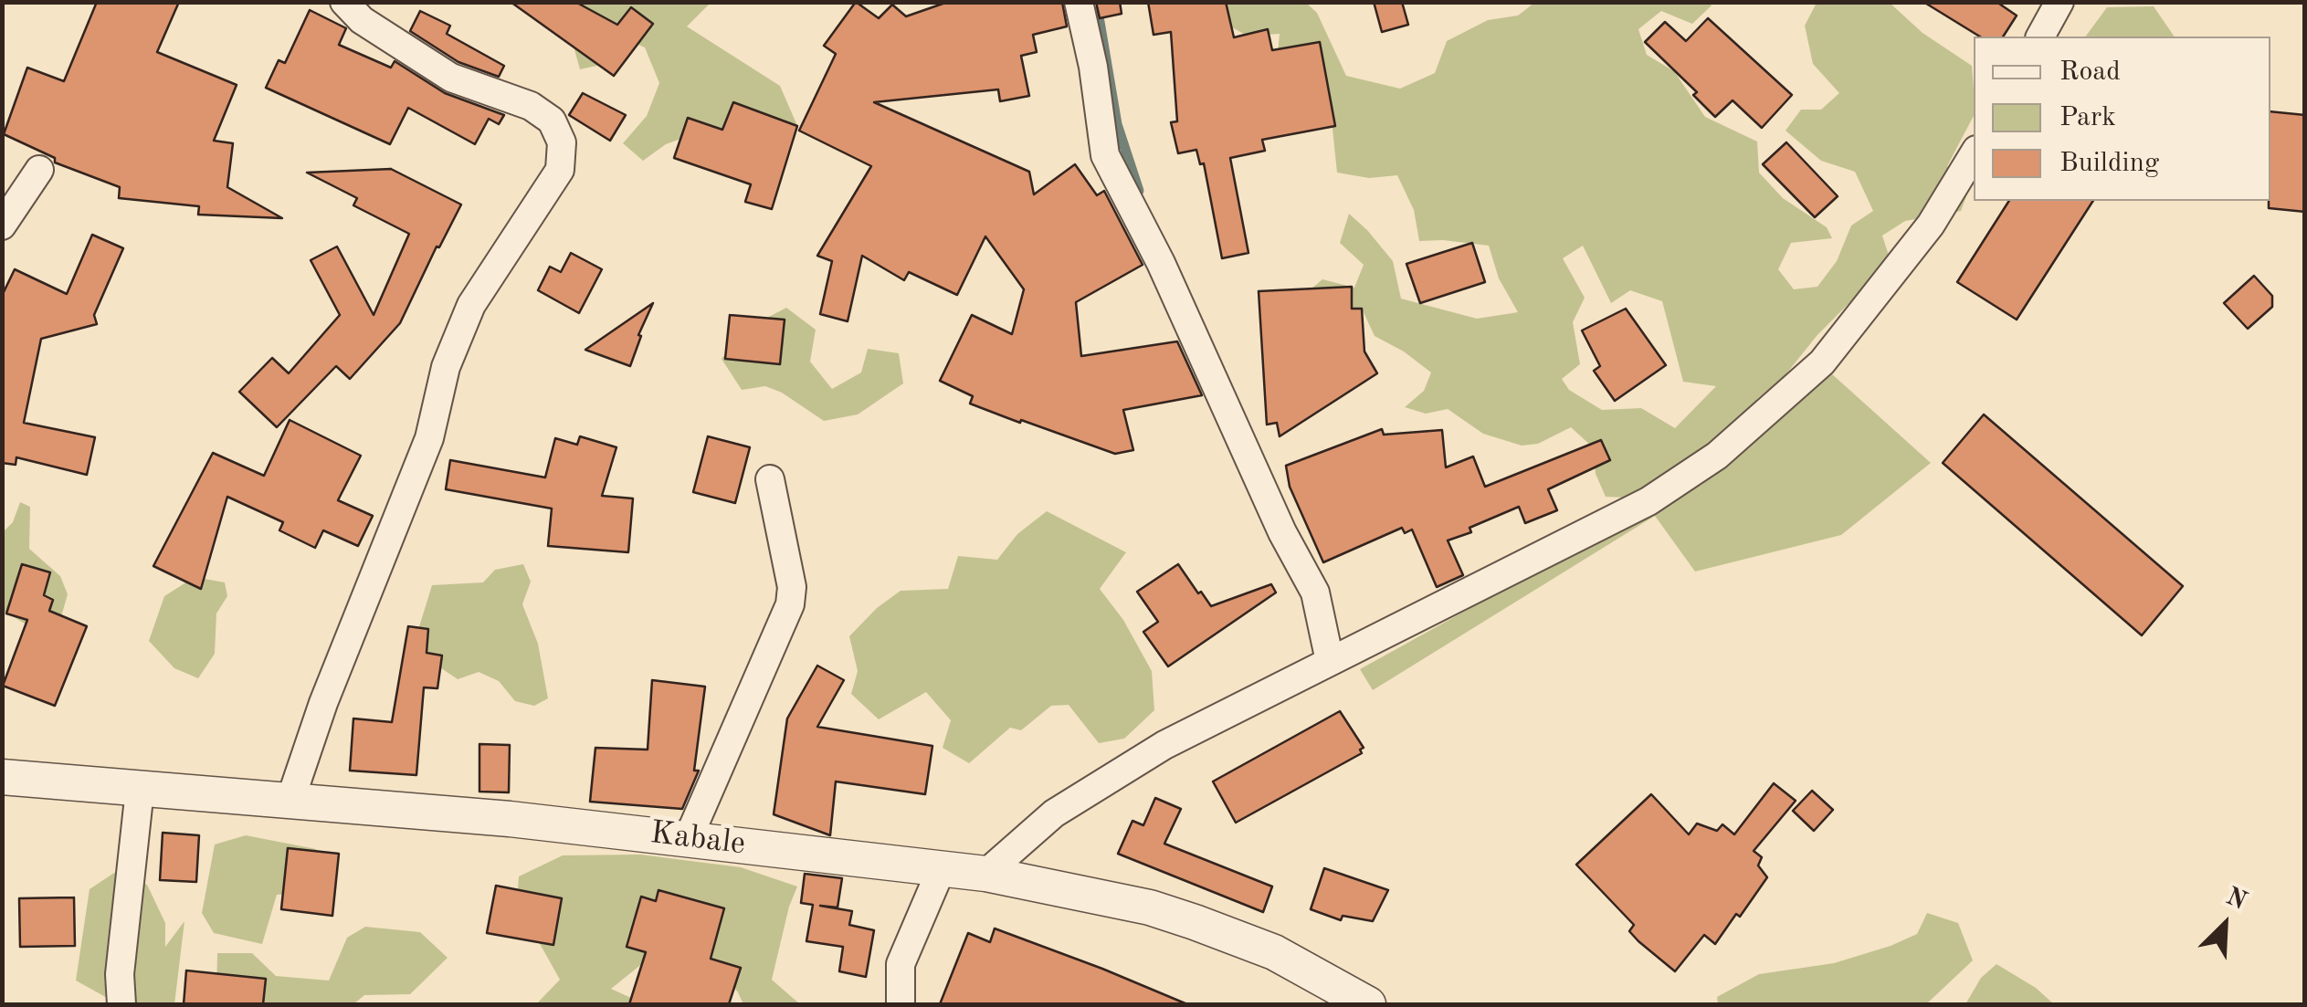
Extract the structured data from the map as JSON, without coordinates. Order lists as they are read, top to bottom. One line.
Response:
{"streets":{"street":["Kabale"]},"legend":["Road","Park","Building"],"north":"top right"}
